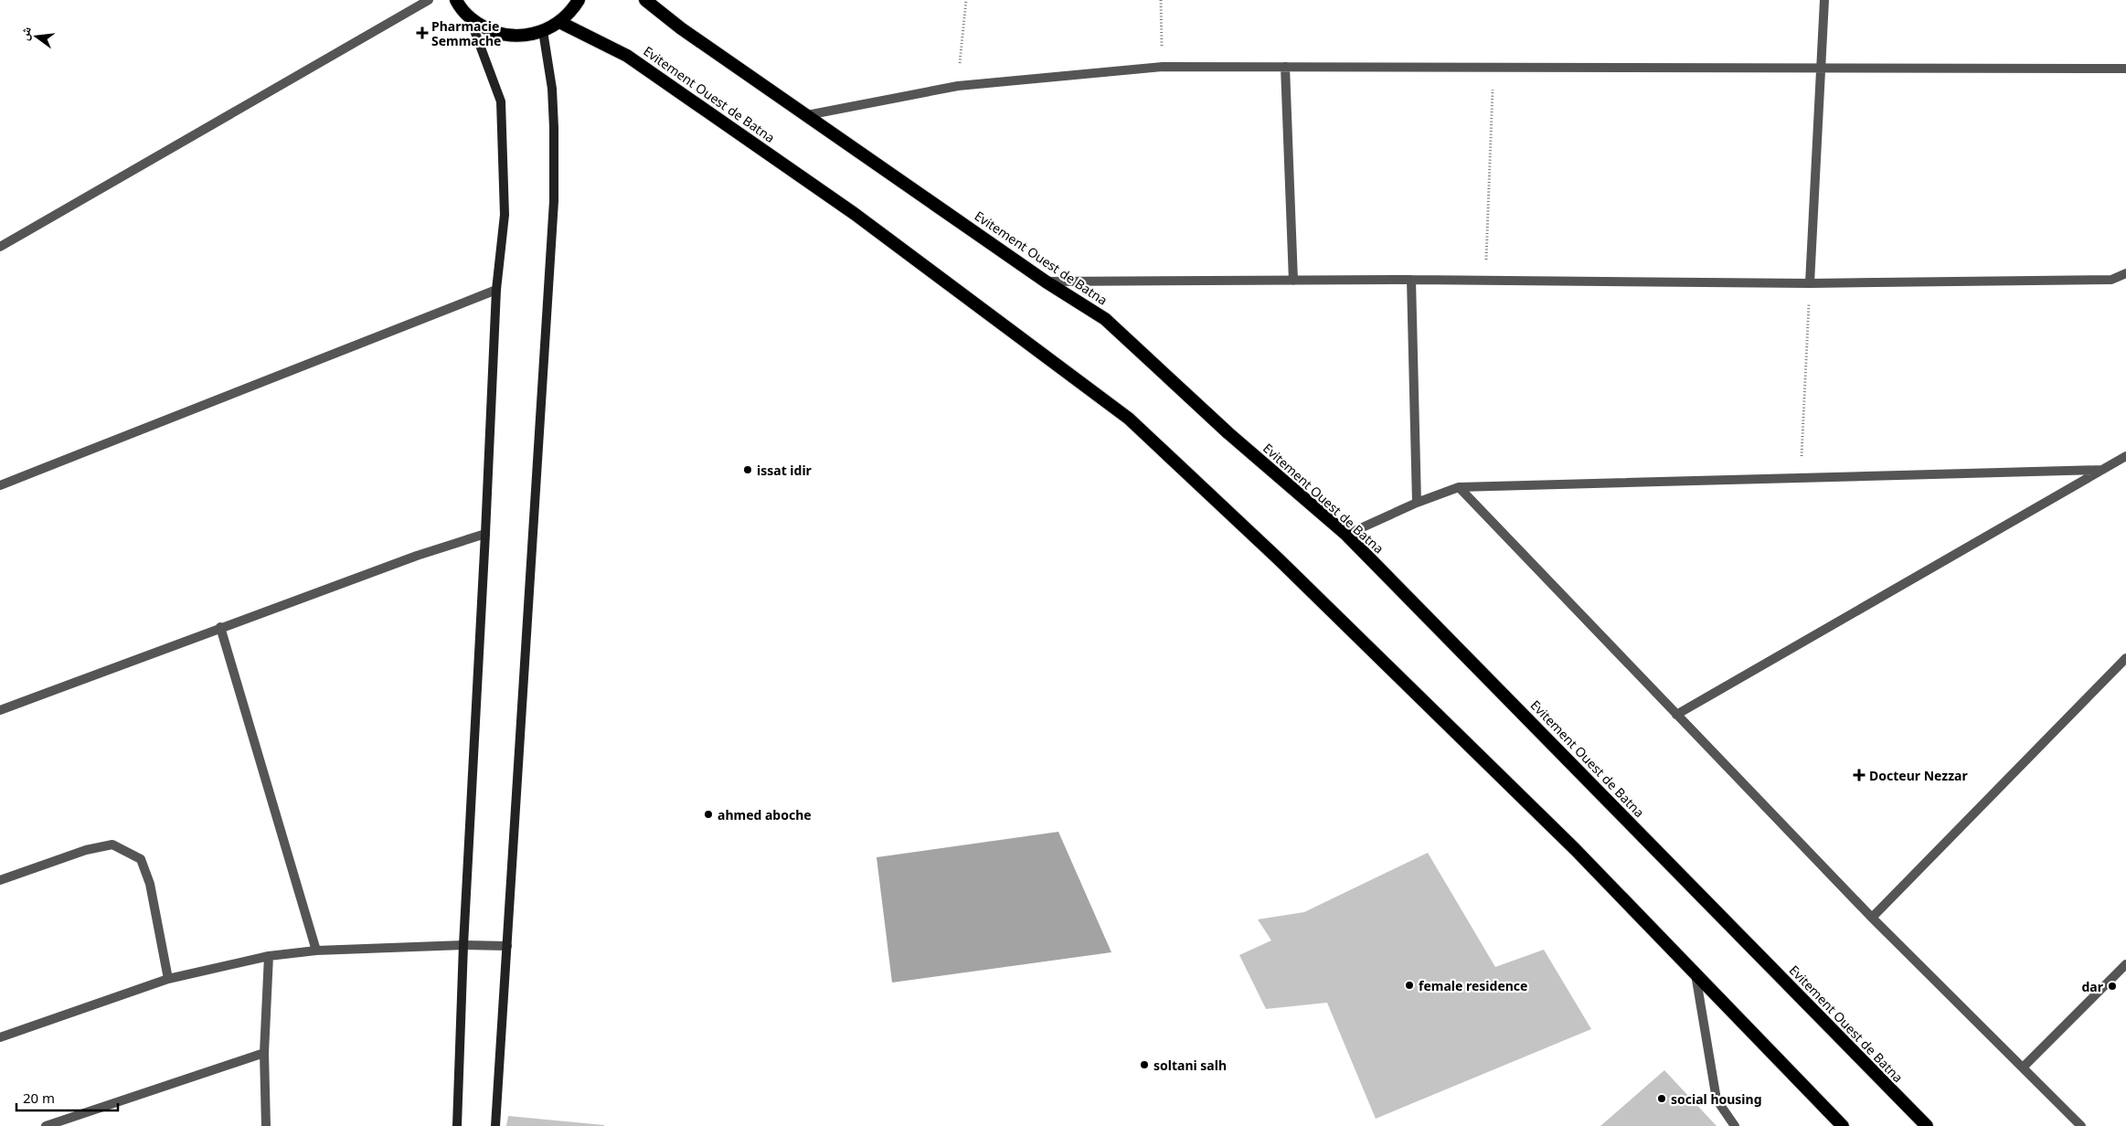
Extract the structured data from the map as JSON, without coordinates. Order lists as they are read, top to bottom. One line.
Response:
{"streets":{"highway":["Evitement Ouest de Batna"]},"places":{"health":["Pharmacie Semmache","Docteur Nezzar"],"other":["issat idir","ahmed aboche","female residence","dar","soltani salh","social housing"]},"scale_bar":"20 m","north":"left"}
